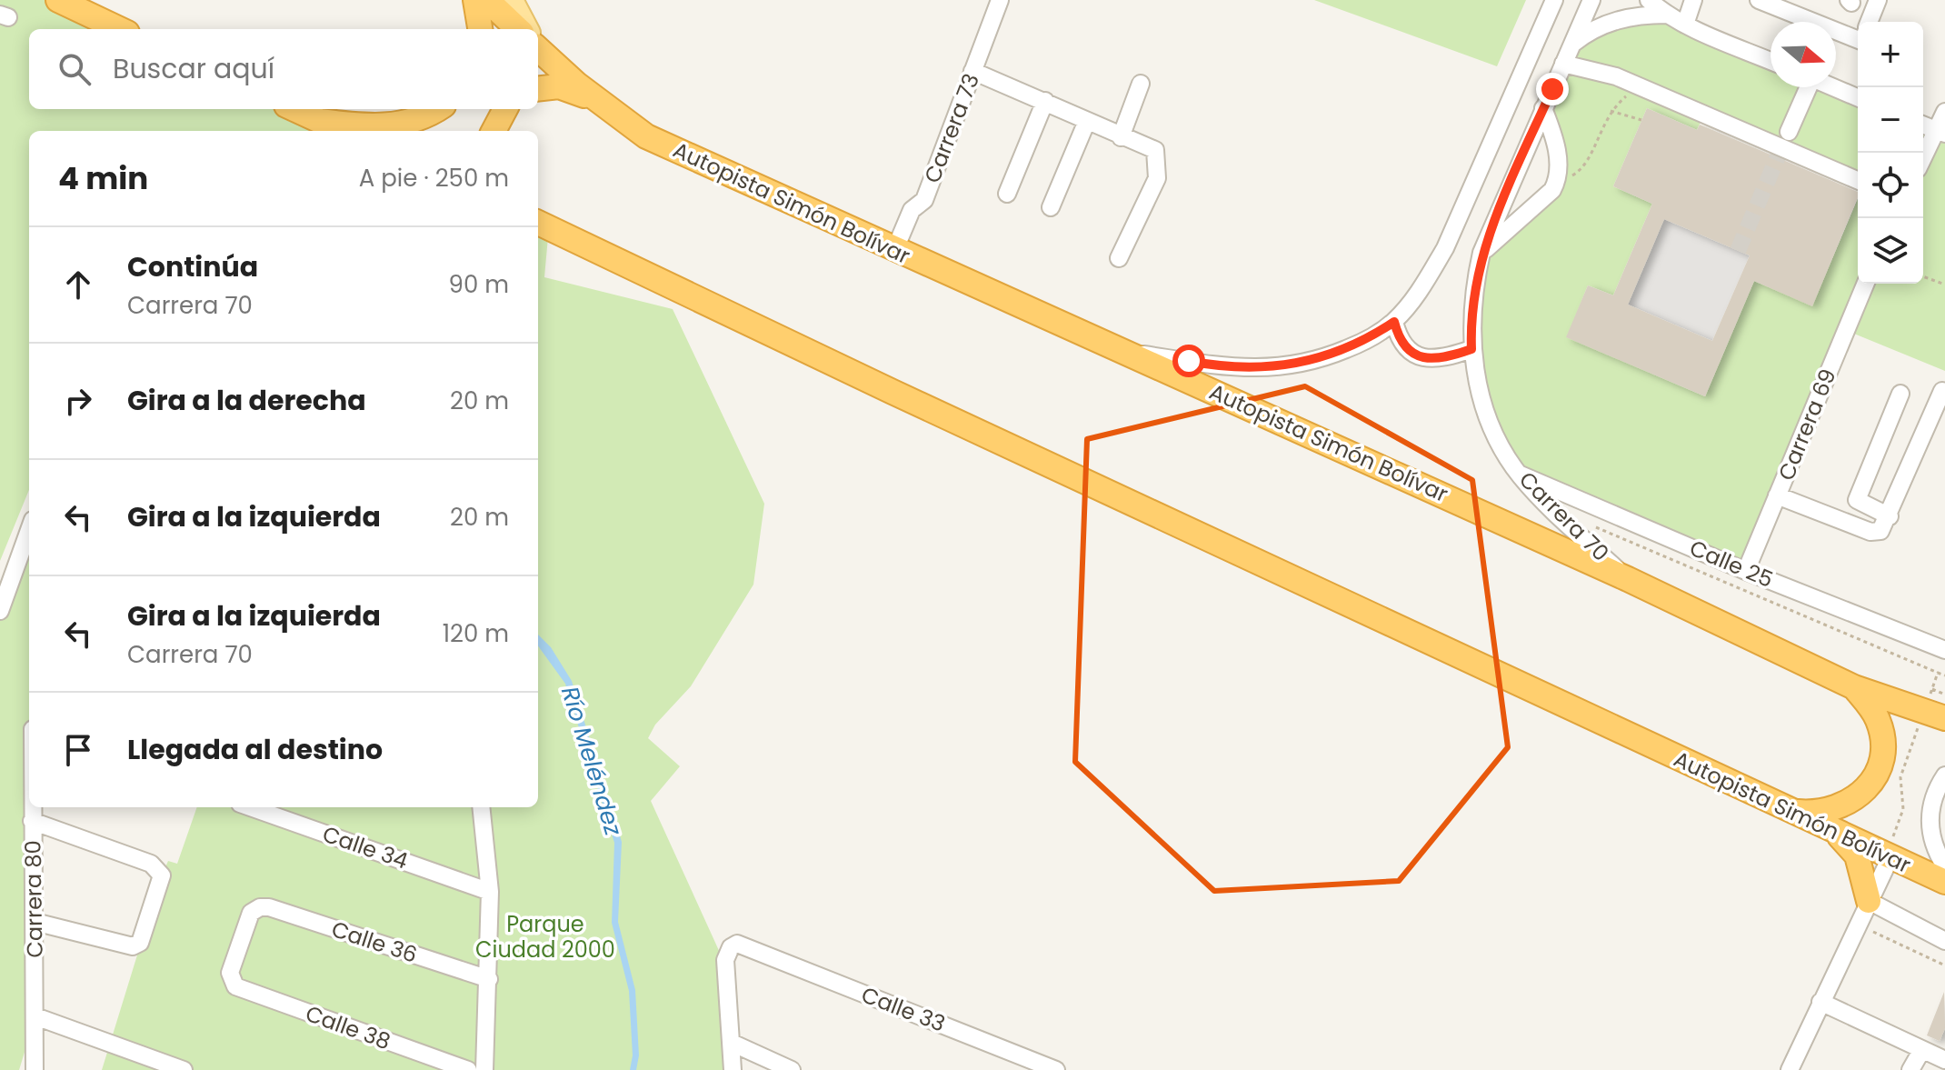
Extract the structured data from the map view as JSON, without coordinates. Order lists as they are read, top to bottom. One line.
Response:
{"streets":{"highway":["Autopista Simón Bolívar"],"street":["Carrera 73","Carrera 69","Carrera 70","Calle 25","Calle 34","Carrera 80","Calle 36","Calle 33","Calle 38"]},"crossings":[["Carrera 73","Autopista Simón Bolívar"],["Autopista Simón Bolívar","Carrera 70"],["Carrera 69","Calle 25"],["Carrera 70","Calle 25"],["Calle 36","Calle 38"]],"water":["Río Meléndez"],"parks":["Parque Ciudad 2000"],"north":"right","page":{"map_buttons":["+","−"],"search":"Buscar aquí","heading":["4 min","A pie · 250 m"],"list":[["Continúa","Carrera 70","90 m"],["Gira a la derecha","20 m"],["Gira a la izquierda","20 m"],["Gira a la izquierda","Carrera 70","120 m"],"Llegada al destino"]}}
